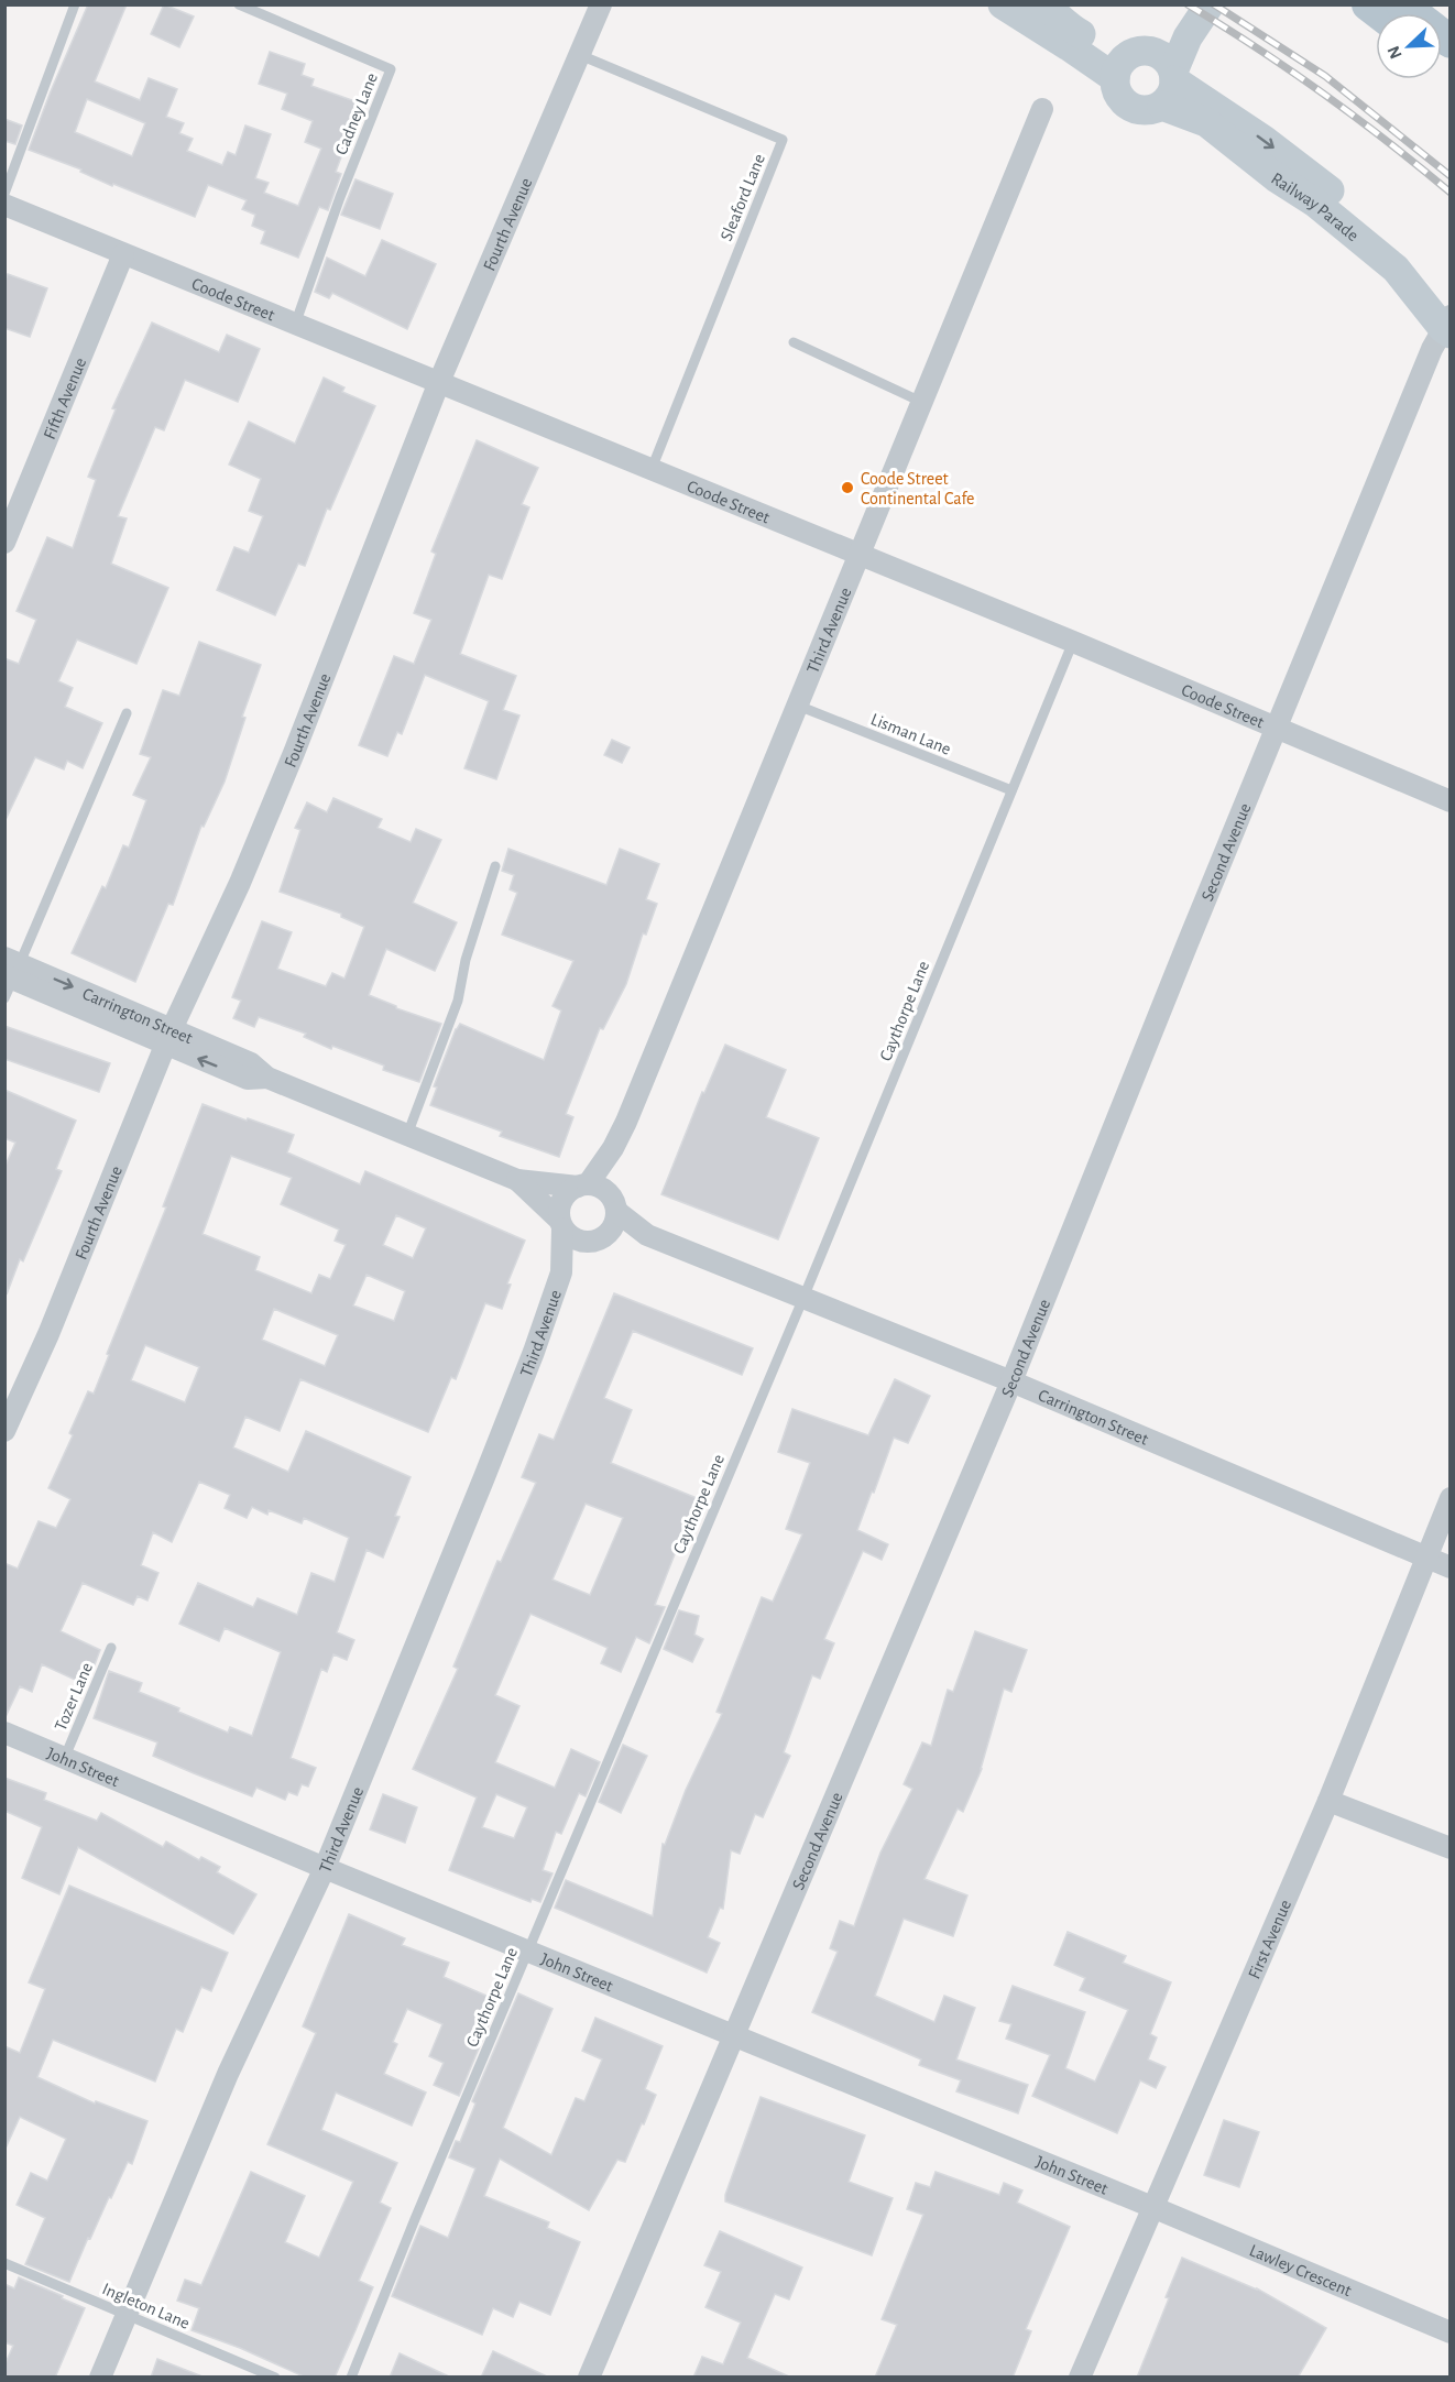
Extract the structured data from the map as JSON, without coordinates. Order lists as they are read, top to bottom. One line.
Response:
{"streets":{"street":["Railway Parade","Fourth Avenue","Coode Street","Fifth Avenue","Third Avenue","Second Avenue","Carrington Street","John Street","First Avenue","Lawley Crescent"],"lane":["Cadney Lane","Sleaford Lane","Lisman Lane","Caythorpe Lane","Tozer Lane","Ingleton Lane"]},"crossings":[["Cadney Lane","Coode Street"],["Sleaford Lane","Fourth Avenue"],["Sleaford Lane","Coode Street"],["Railway Parade","Second Avenue"],["Fourth Avenue","Coode Street"],["Fourth Avenue","Carrington Street"],["Coode Street","Fifth Avenue"],["Coode Street","Third Avenue"],["Coode Street","Second Avenue"],["Coode Street","Caythorpe Lane"],["Third Avenue","Lisman Lane"],["Third Avenue","Carrington Street"],["Third Avenue","John Street"],["Third Avenue","Ingleton Lane"],["Lisman Lane","Caythorpe Lane"],["Second Avenue","Carrington Street"],["Second Avenue","John Street"],["Caythorpe Lane","Carrington Street"],["Caythorpe Lane","John Street"],["Carrington Street","First Avenue"],["Tozer Lane","John Street"],["John Street","First Avenue"],["John Street","Lawley Crescent"],["First Avenue","Lawley Crescent"]],"places":["Coode Street Continental Cafe"],"north":"bottom left"}
